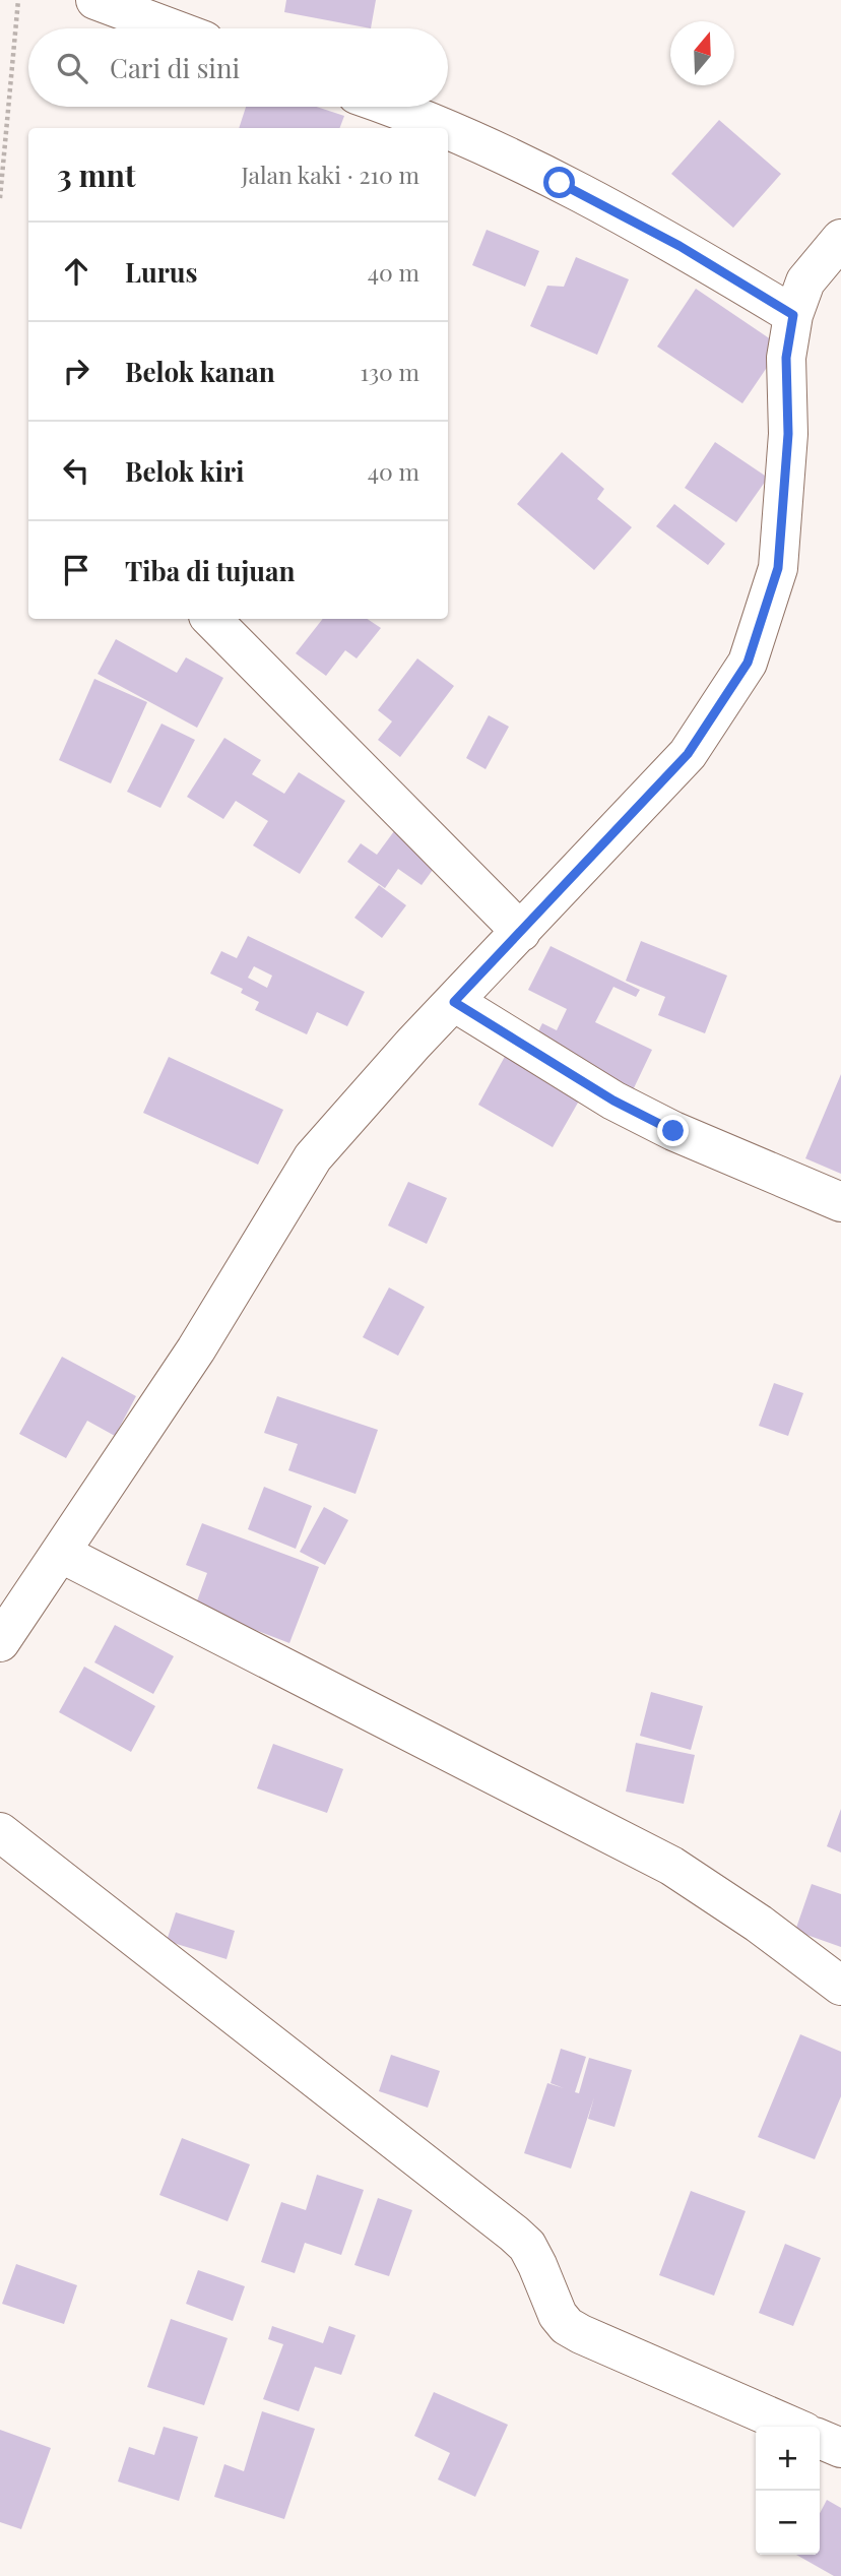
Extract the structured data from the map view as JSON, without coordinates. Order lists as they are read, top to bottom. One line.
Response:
{"north":"top","page":{"search":"Cari di sini","heading":["3 mnt","Jalan kaki · 210 m"],"list":[["Lurus","40 m"],["Belok kanan","130 m"],["Belok kiri","40 m"],"Tiba di tujuan"],"map_buttons":["+","−"]}}
